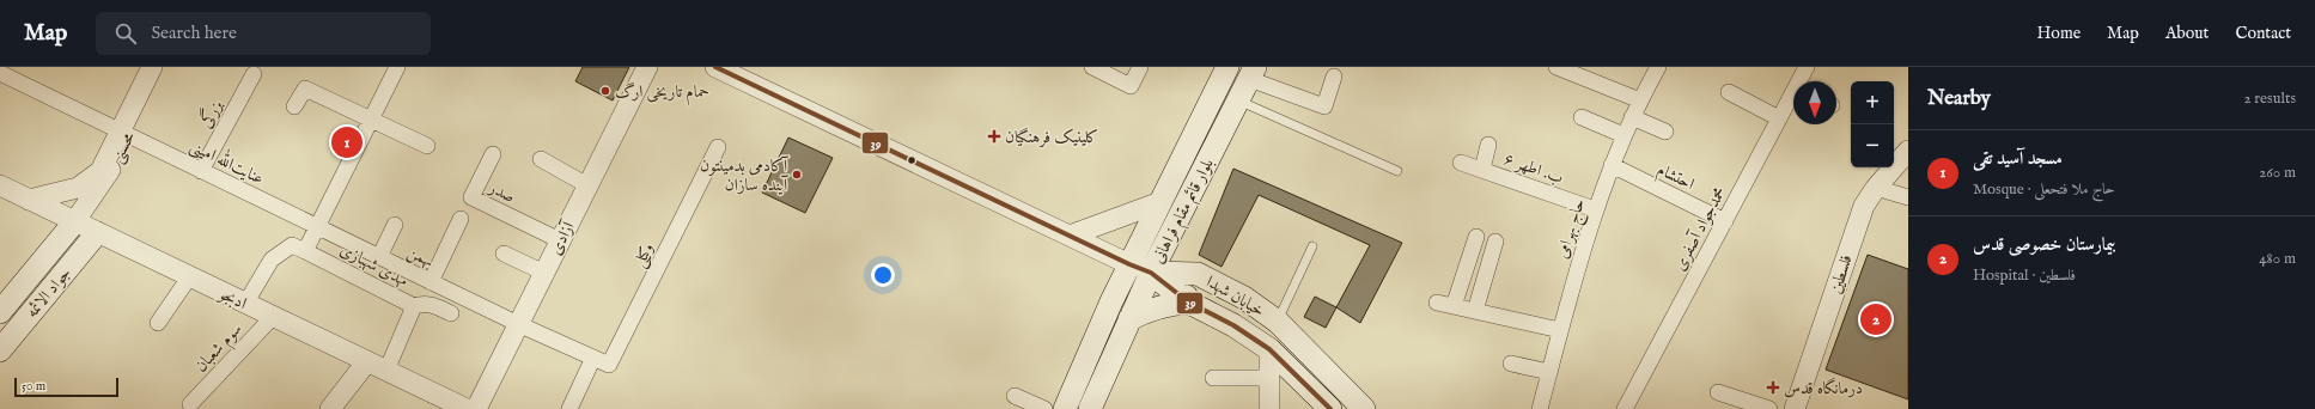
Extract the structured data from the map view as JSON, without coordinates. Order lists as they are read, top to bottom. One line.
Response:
{"streets":{"main road":["بلوار قائم مقام فراهانی","جواد الائمه","خیابان شهدا"],"street":["بزرگی","محسنی","عنایت‌الله امینی","ب. اطهر ۶","احتشام","صدر","حاج بهرامی","محمدجواد آصفری","آزادی","وکیلی","بهمن","مهدی شهبازی","فلسطین","ادبجو","سوم شعبان"]},"crossings":[["بزرگی","عنایت‌الله امینی"],["محسنی","عنایت‌الله امینی"],["محسنی","جواد الائمه"],["محسنی","ادبجو"],["عنایت‌الله امینی","بهمن"],["ب. اطهر ۶","حاج بهرامی"],["احتشام","حاج بهرامی"],["احتشام","محمدجواد آصفری"],["صدر","آزادی"],["بلوار قائم مقام فراهانی","خیابان شهدا"],["آزادی","وکیلی"],["آزادی","بهمن"],["وکیلی","بهمن"],["مهدی شهبازی","ادبجو"],["جواد الائمه","ادبجو"],["ادبجو","سوم شعبان"]],"places":{"other":["حمام تاریخی ارگ","آکادمی بدمینتون آینده سازان"],"health":["کلینیک فرهنگیان","درمانگاه قدس"]},"lines":["transit line 39"],"scale_bar":"50 m","north":"bottom","page":{"header":"Map","search":"Search here","nav":["Home","Map","About","Contact"],"heading":["Nearby","2 results"],"map_buttons":["+","−"],"pins":["1","2"],"list":[{"mark":"1","name":"مسجد آسید تقی","note":"Mosque · حاج ملا فتحعلی","value":"260 m"},{"mark":"2","name":"بیمارستان خصوصی قدس","note":"Hospital · فلسطین","value":"480 m"}],"scale":"50 m"}}
